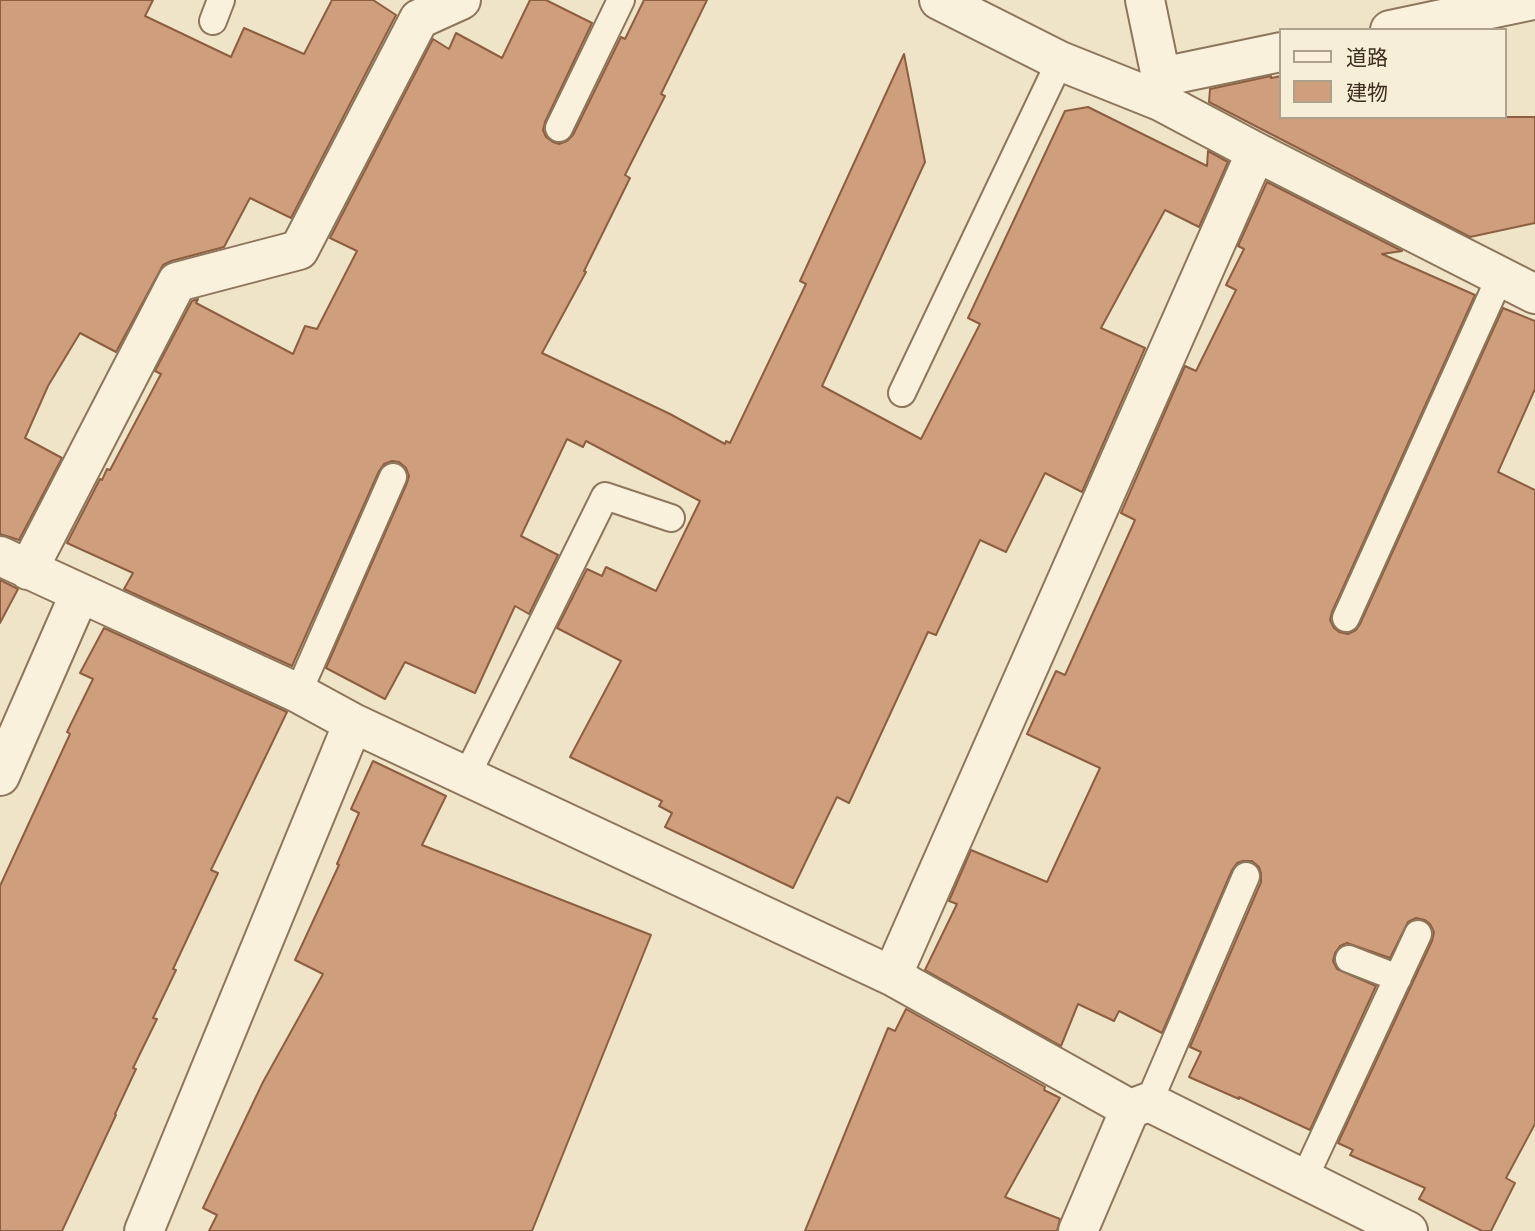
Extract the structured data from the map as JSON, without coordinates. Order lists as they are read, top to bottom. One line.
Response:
{"legend":["道路","建物"]}
